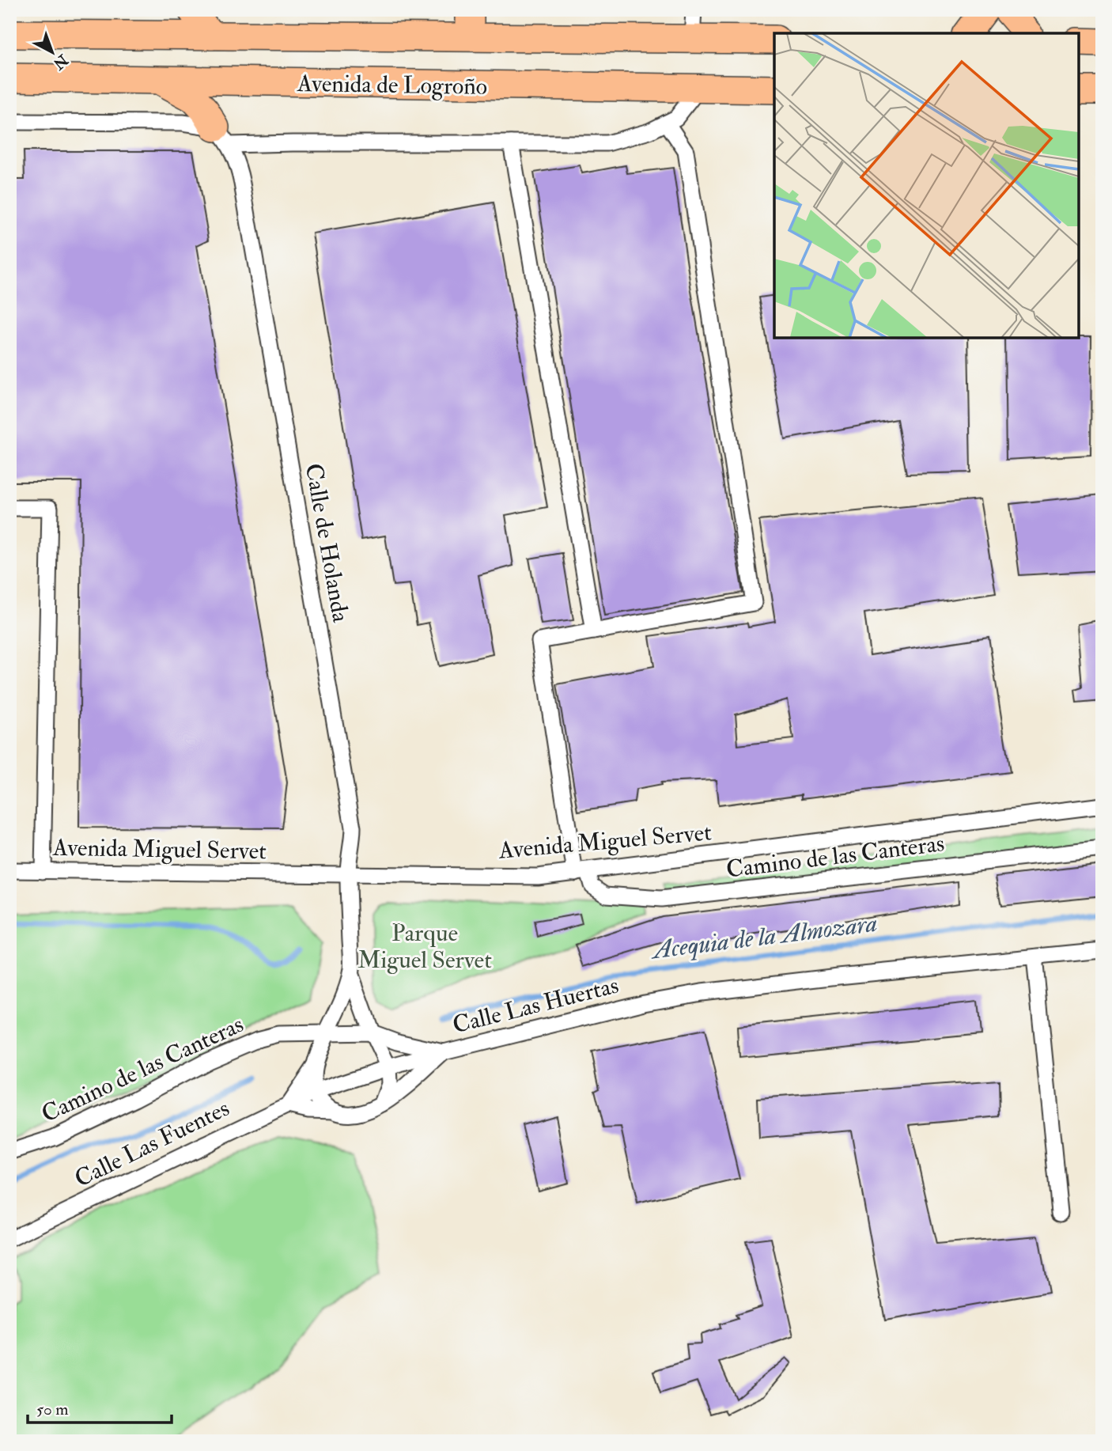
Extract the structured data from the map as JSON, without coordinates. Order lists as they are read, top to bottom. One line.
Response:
{"streets":{"highway":["Avenida de Logroño"],"street":["Calle de Holanda","Avenida Miguel Servet","Camino de las Canteras","Calle Las Huertas","Calle Las Fuentes"]},"crossings":[["Calle de Holanda","Avenida Miguel Servet"],["Calle de Holanda","Camino de las Canteras"],["Calle de Holanda","Calle Las Huertas"],["Avenida Miguel Servet","Camino de las Canteras"],["Camino de las Canteras","Calle Las Huertas"],["Calle Las Huertas","Calle Las Fuentes"]],"water":["Acequia de la Almozara"],"parks":["Parque Miguel Servet"],"scale_bar":"50 m","north":"bottom right"}
